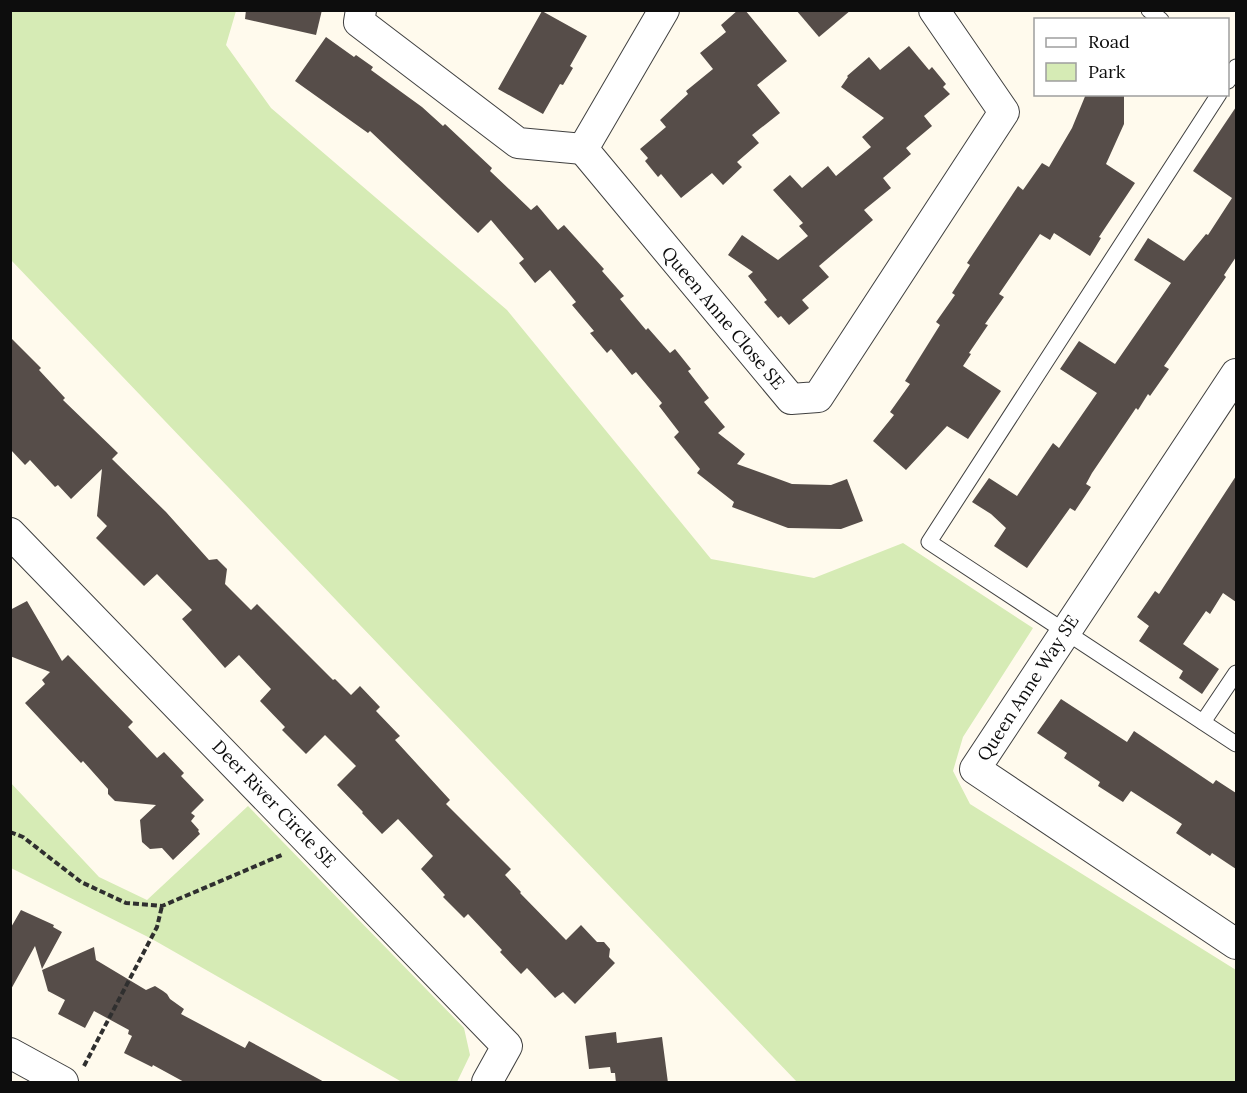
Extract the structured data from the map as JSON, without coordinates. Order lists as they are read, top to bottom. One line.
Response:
{"streets":{"street":["Queen Anne Close SE","Queen Anne Way SE","Deer River Circle SE"]},"legend":["Road","Park"]}
